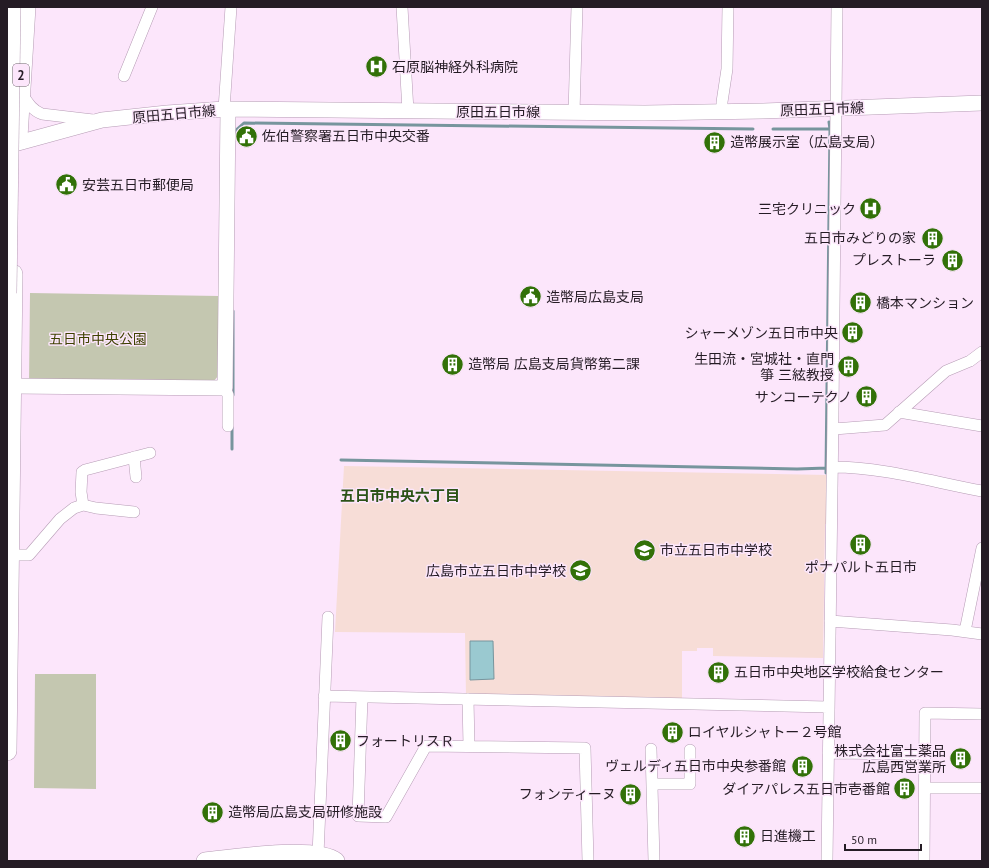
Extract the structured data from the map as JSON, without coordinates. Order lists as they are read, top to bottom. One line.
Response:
{"streets":{"highway":["2"],"main road":["原田五日市線"]},"crossings":[["2","原田五日市線"]],"districts":["五日市中央六丁目"],"parks":["五日市中央公園"],"places":{"hospital":["石原脳神経外科病院","三宅クリニック"],"public building":["佐伯警察署五日市中央交番","安芸五日市郵便局","造幣局広島支局"],"building":["造幣展示室（広島支局）","五日市みどりの家","プレストーラ","橋本マンション","シャーメゾン五日市中央","造幣局 広島支局貨幣第二課","生田流・宮城社・直門 箏 三絃教授","サンコーテクノ","ポナパルト五日市","五日市中央地区学校給食センター","ロイヤルシャトー２号館","フォートリスＲ","株式会社富士薬品 広島西営業所","ヴェルディ五日市中央参番館","ダイアパレス五日市壱番館","フォンティーヌ","造幣局広島支局研修施設","日進機工"],"school or university":["市立五日市中学校","広島市立五日市中学校"]},"scale_bar":"50 m"}
